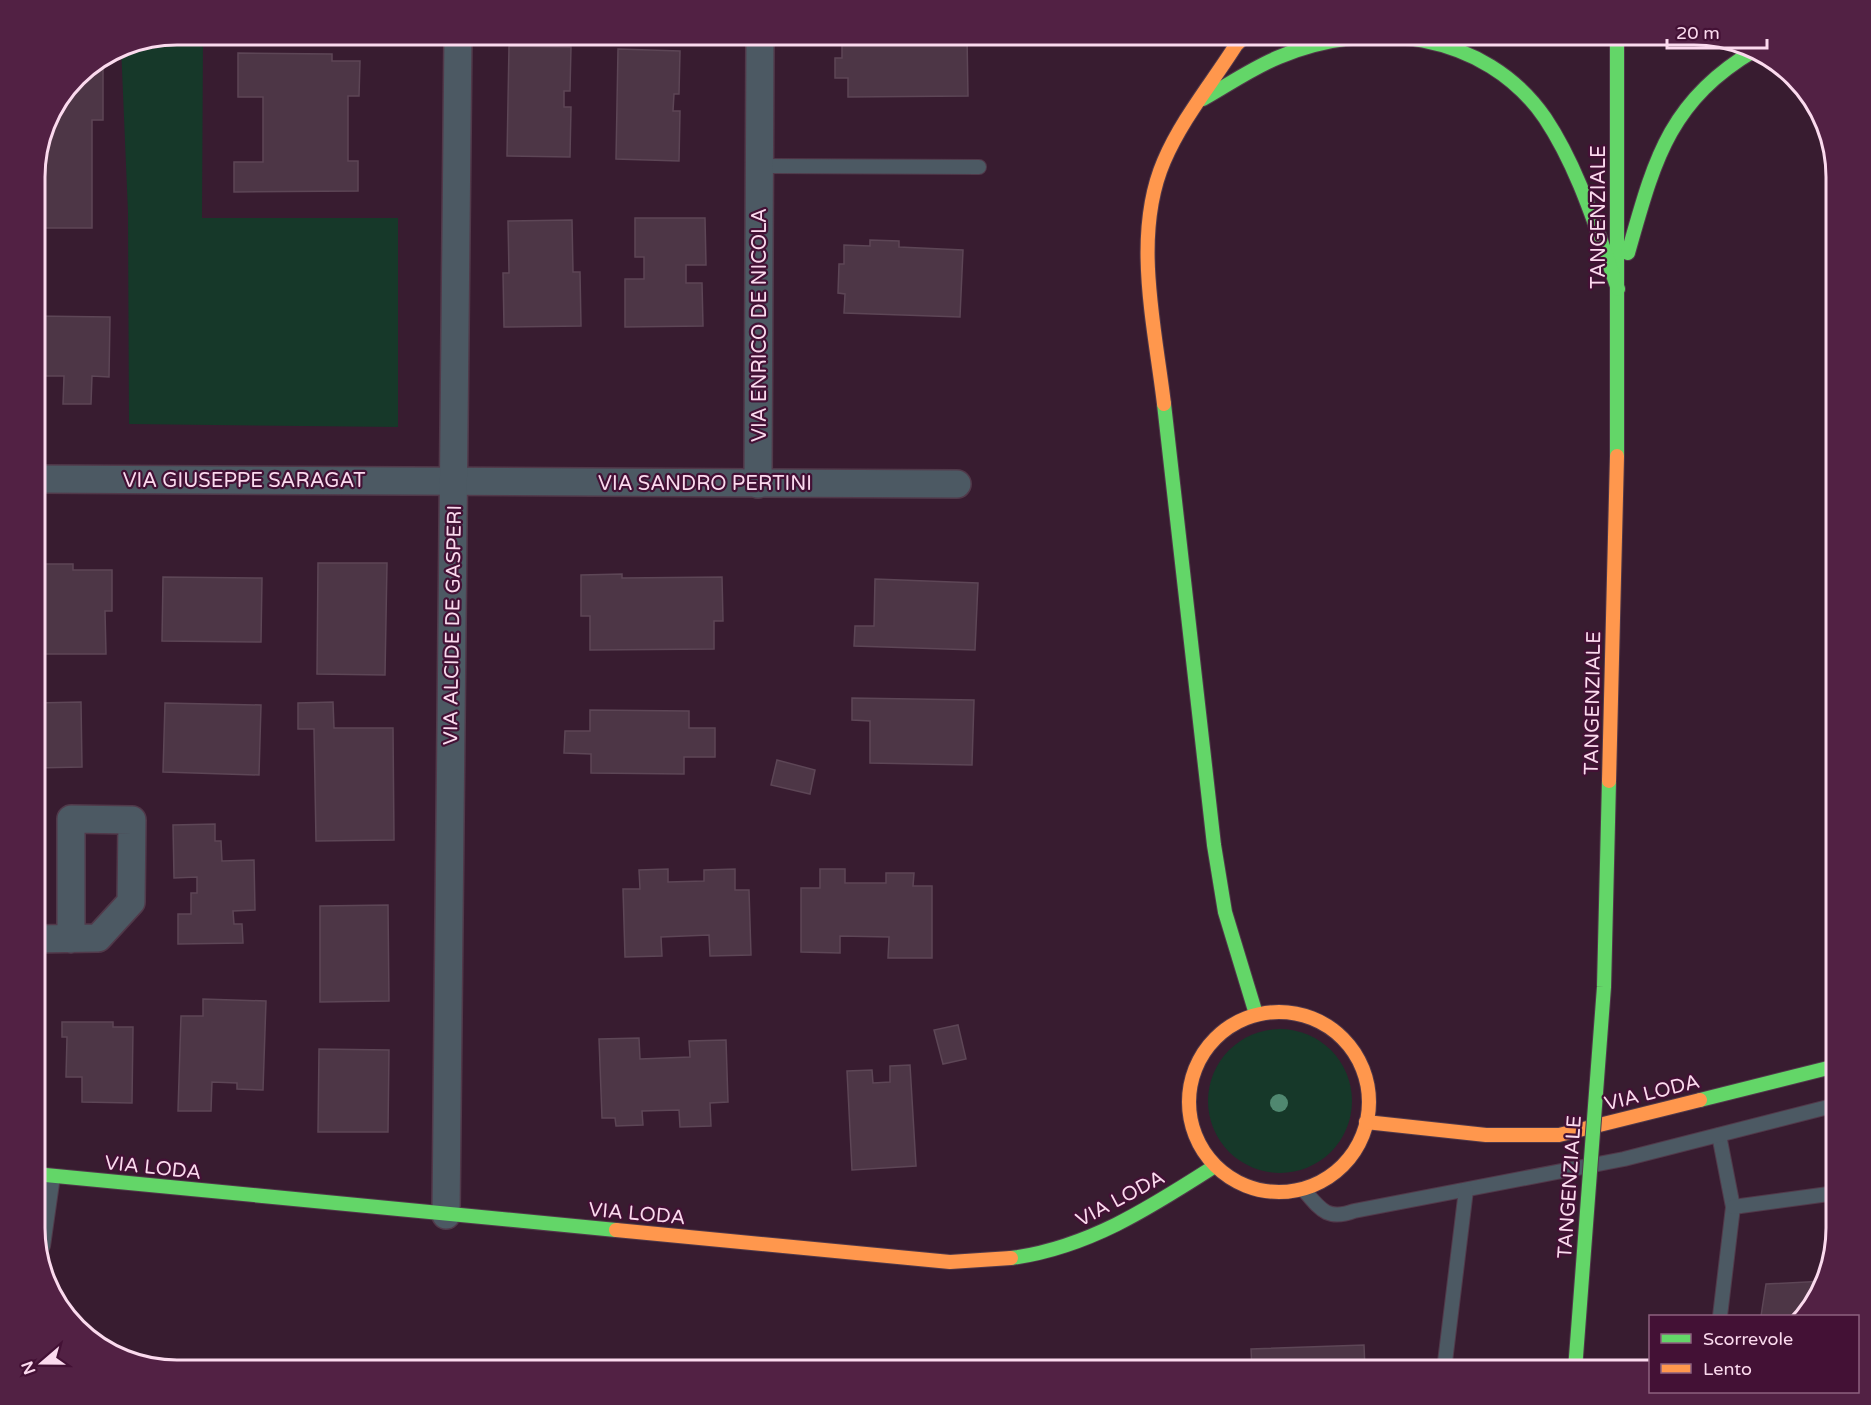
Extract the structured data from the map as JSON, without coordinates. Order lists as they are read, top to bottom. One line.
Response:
{"streets":{"main road":["TANGENZIALE","VIA LODA"],"street":["VIA ENRICO DE NICOLA","VIA GIUSEPPE SARAGAT","VIA SANDRO PERTINI","VIA ALCIDE DE GASPERI"]},"crossings":[["VIA ENRICO DE NICOLA","VIA SANDRO PERTINI"],["VIA GIUSEPPE SARAGAT","VIA SANDRO PERTINI"],["VIA GIUSEPPE SARAGAT","VIA ALCIDE DE GASPERI"],["VIA SANDRO PERTINI","VIA ALCIDE DE GASPERI"],["VIA ALCIDE DE GASPERI","VIA LODA"]],"legend":["Scorrevole","Lento"],"scale_bar":"20 m","north":"left"}
